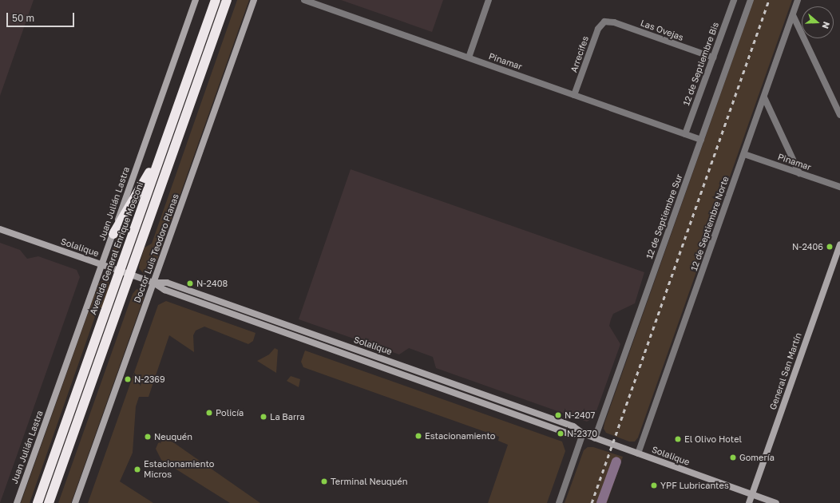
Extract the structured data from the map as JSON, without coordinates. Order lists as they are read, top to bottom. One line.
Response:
{"streets":{"highway":["Avenida General Enrique Mosconi"],"main road":["Juan Julián Lastra","Solalique","Doctor Luis Teodoro Planas","General San Martín"],"street":["Las Ovejas","Arrecifes","Pinamar","12 de Septiembre Bis","12 de Septiembre Sur","12 de Septiembre Norte"]},"crossings":[["Las Ovejas","Arrecifes"],["Las Ovejas","12 de Septiembre Bis"],["Arrecifes","Pinamar"],["Pinamar","12 de Septiembre Bis"],["Pinamar","12 de Septiembre Sur"],["Pinamar","12 de Septiembre Norte"],["Juan Julián Lastra","Solalique"],["12 de Septiembre Sur","Solalique"],["12 de Septiembre Norte","Solalique"],["Solalique","Avenida General Enrique Mosconi"],["Solalique","Doctor Luis Teodoro Planas"],["Solalique","General San Martín"]],"places":["N-2406","N-2408","N-2369","Policía","N-2407","La Barra","N-2370","Estacionamiento","Neuquén","El Olivo Hotel","Gomería","Estacionamiento Micros","Terminal Neuquén","YPF Lubricantes"],"scale_bar":"50 m","north":"right"}
